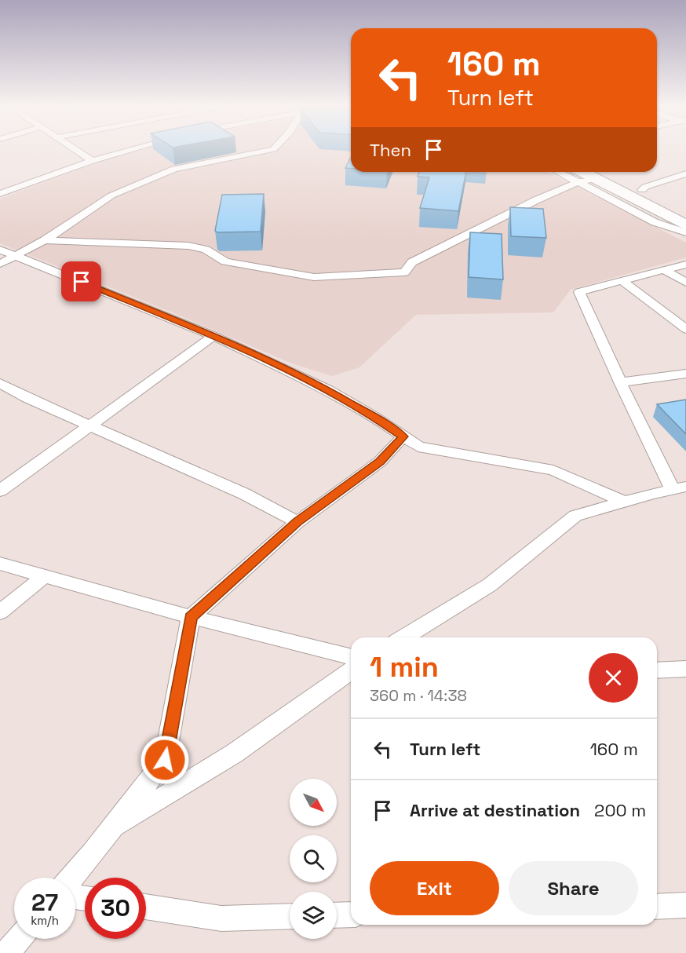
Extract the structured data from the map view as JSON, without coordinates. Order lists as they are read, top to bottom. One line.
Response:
{"north":"bottom right","page":{"turn":["160 m","Turn left"],"then":"Then","heading":["1 min","360 m · 14:38"],"list":[{"name":"Turn left","value":"160 m"},{"name":"Arrive at destination","value":"200 m"}],"buttons":["Exit","Share"],"speed":"27 km/h","limit":"30"}}
